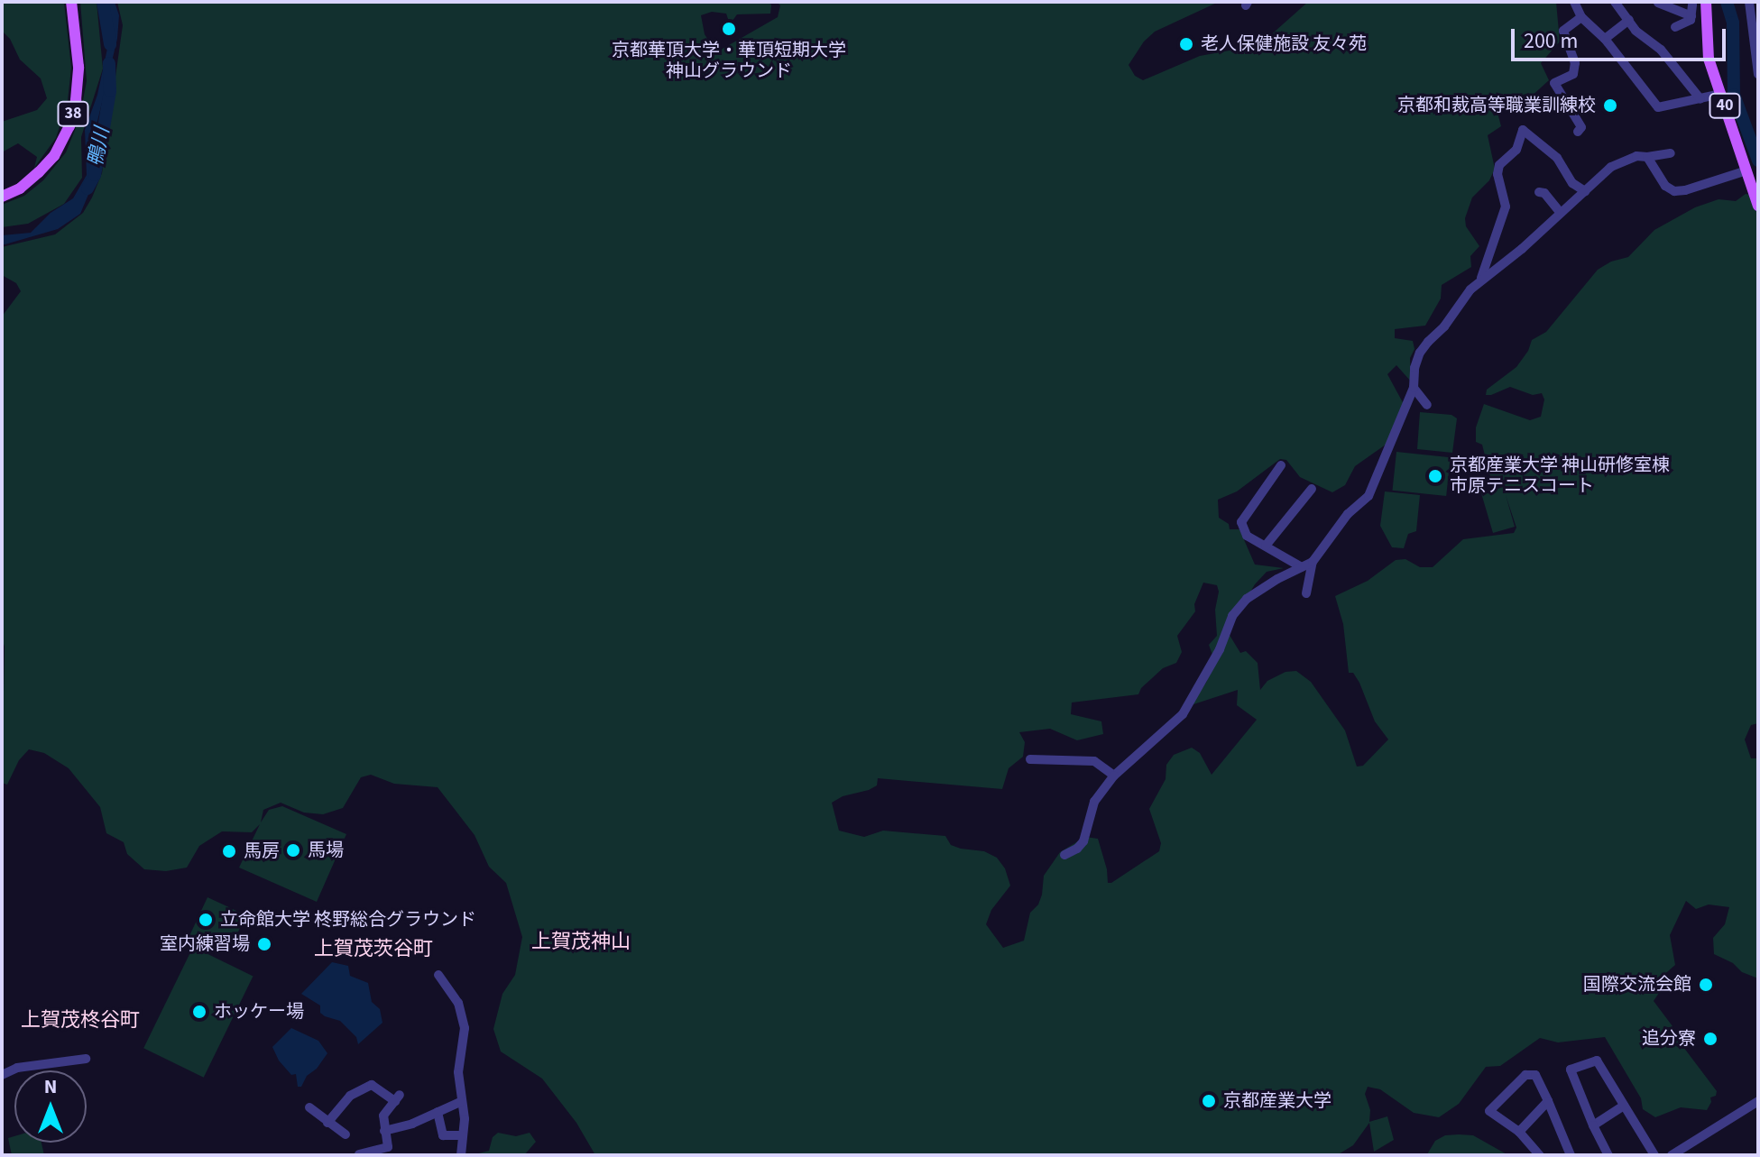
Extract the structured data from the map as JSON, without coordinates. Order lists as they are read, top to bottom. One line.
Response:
{"streets":{"main road":["40","38"]},"districts":["上賀茂神山","上賀茂茨谷町","上賀茂柊谷町"],"water":["鴨川"],"places":["京都華頂大学・華頂短期大学 神山グラウンド","老人保健施設 友々苑","京都和裁高等職業訓練校","京都産業大学 神山研修室棟 市原テニスコート","馬場","馬房","立命館大学 柊野総合グラウンド","室内練習場","国際交流会館","ホッケー場","追分寮","京都産業大学"],"scale_bar":"200 m","north":"top"}
